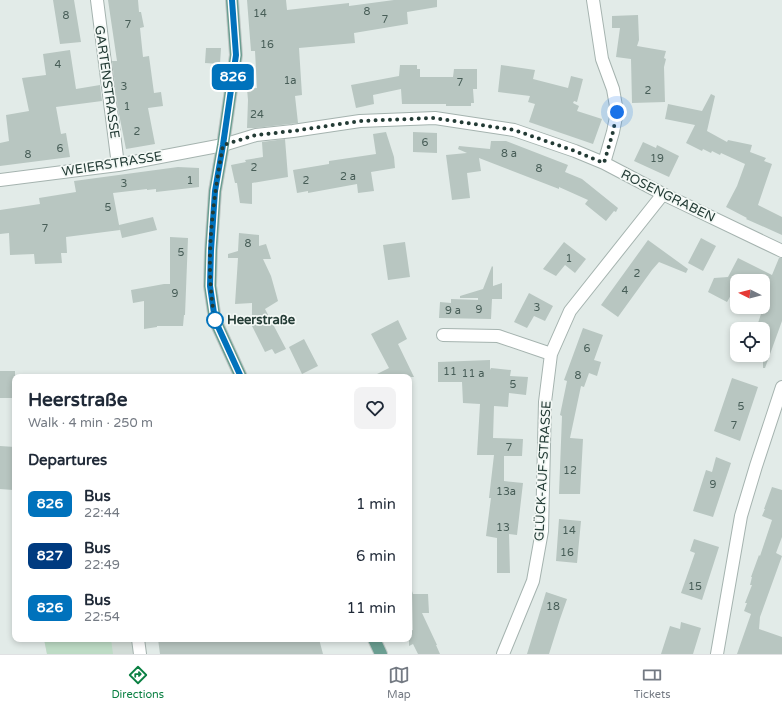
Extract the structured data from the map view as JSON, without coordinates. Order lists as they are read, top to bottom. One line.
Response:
{"streets":{"street":["GARTENSTRASSE","WEIERSTRASSE","ROSENGRABEN","GLÜCK-AUF-STRASSE"]},"crossings":[["GARTENSTRASSE","WEIERSTRASSE"],["WEIERSTRASSE","ROSENGRABEN"],["ROSENGRABEN","GLÜCK-AUF-STRASSE"]],"places":["Heerstraße"],"lines":["bus line 826"],"house_numbers":["8","14","8","7","7","16","4","1a","7","3","2","1","24","2","6","6","8 a","8","19","2","8","2 a","1","2","3","5","7","8","5","1","2","4","9","3","9","9 a","6","11","11 a","8","5","5","7","7","12","9","13a","13","14","16","15","18"],"north":"left","page":{"on_map":"826","heading":[["Heerstraße","Walk · 4 min · 250 m"],"Departures"],"list":[{"mark":"826","name":"Bus","note":"22:44","value":"1 min"},{"mark":"827","name":"Bus","note":"22:49","value":"6 min"},{"mark":"826","name":"Bus","note":"22:54","value":"11 min"}],"tabs":["Directions","Map","Tickets"]}}
